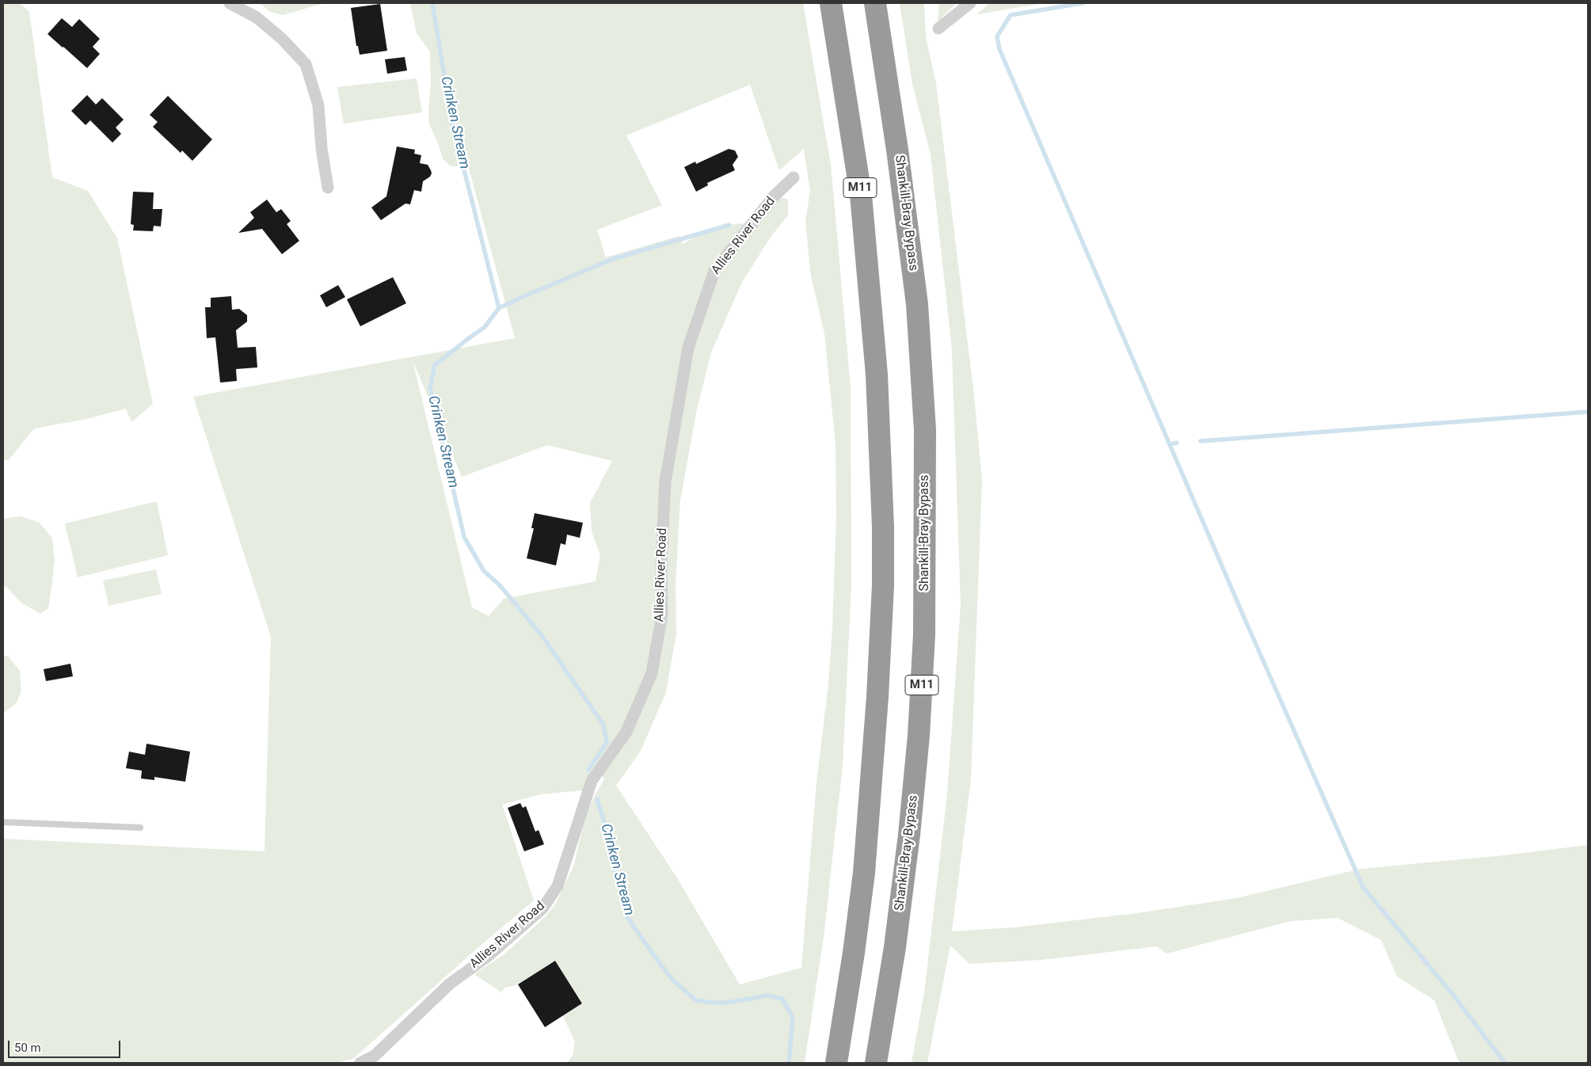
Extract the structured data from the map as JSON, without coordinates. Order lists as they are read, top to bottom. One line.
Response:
{"streets":{"highway":["M11","Shankill-Bray Bypass"],"street":["Allies River Road"]},"water":["Crinken Stream"],"scale_bar":"50 m"}
